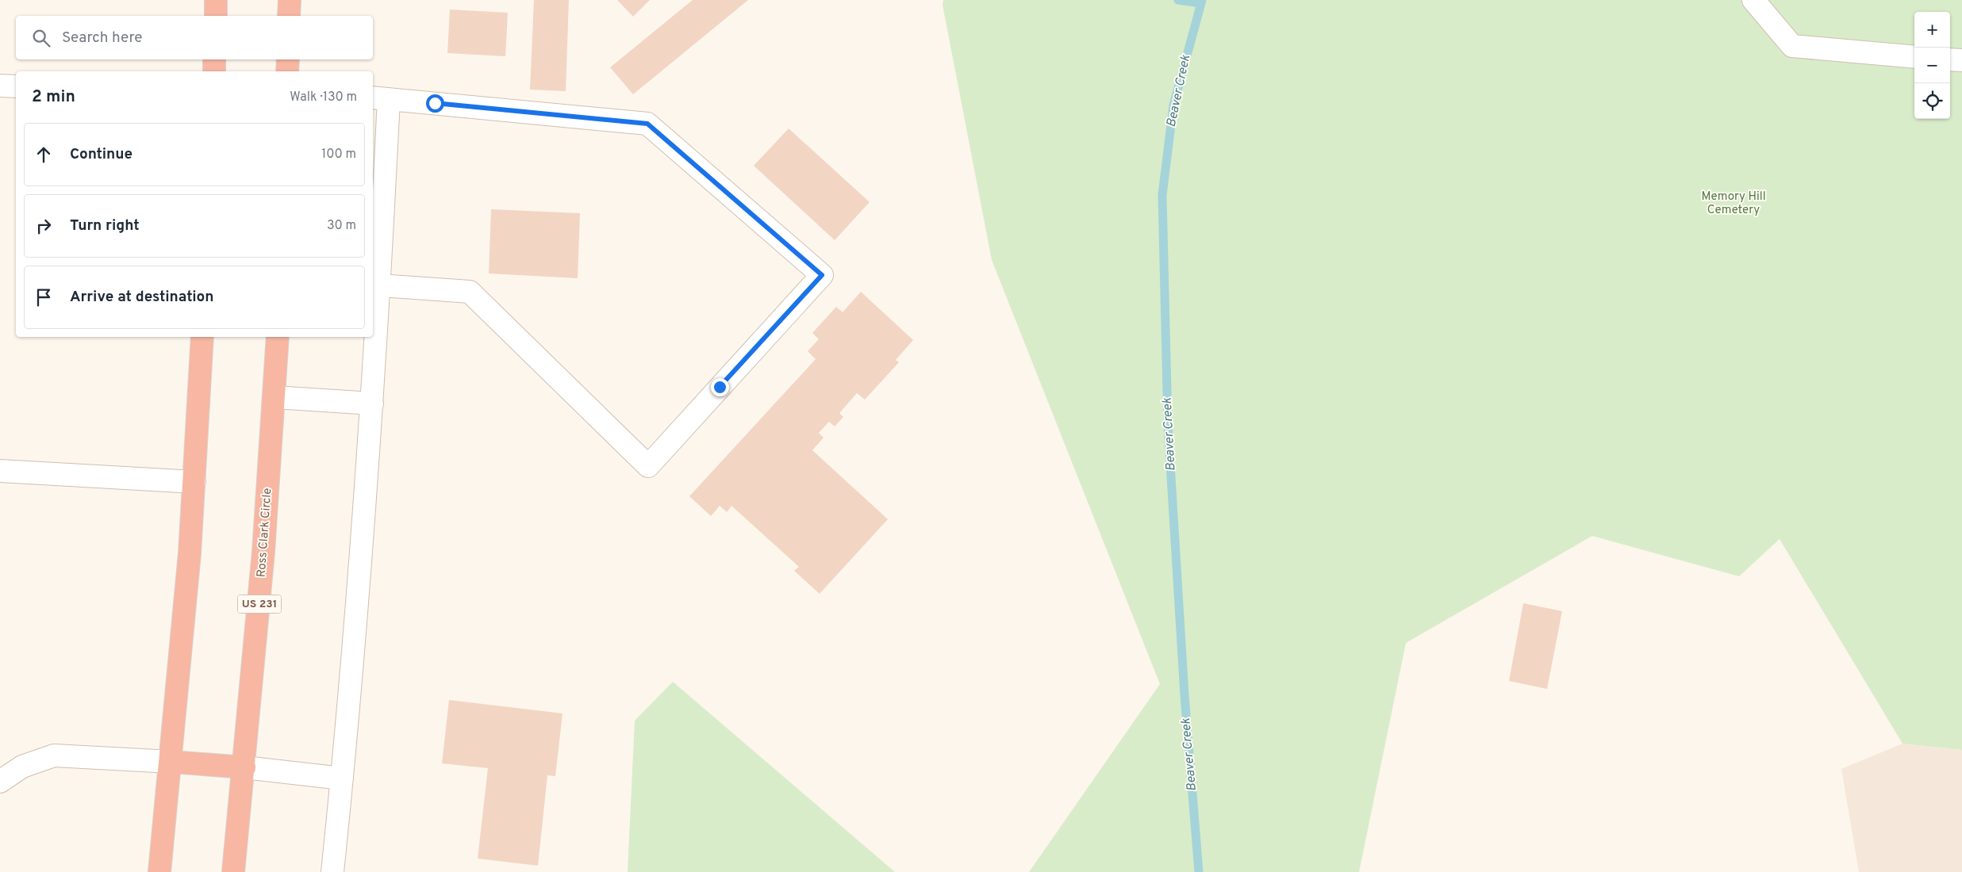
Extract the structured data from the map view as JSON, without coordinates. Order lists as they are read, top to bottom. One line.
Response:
{"streets":{"highway":["Ross Clark Circle","US 231"]},"water":["Beaver Creek"],"parks":["Memory Hill Cemetery"],"page":{"map_buttons":["+","−"],"search":"Search here","heading":["2 min","Walk · 130 m"],"list":[["Continue","100 m"],["Turn right","30 m"],"Arrive at destination"]}}
